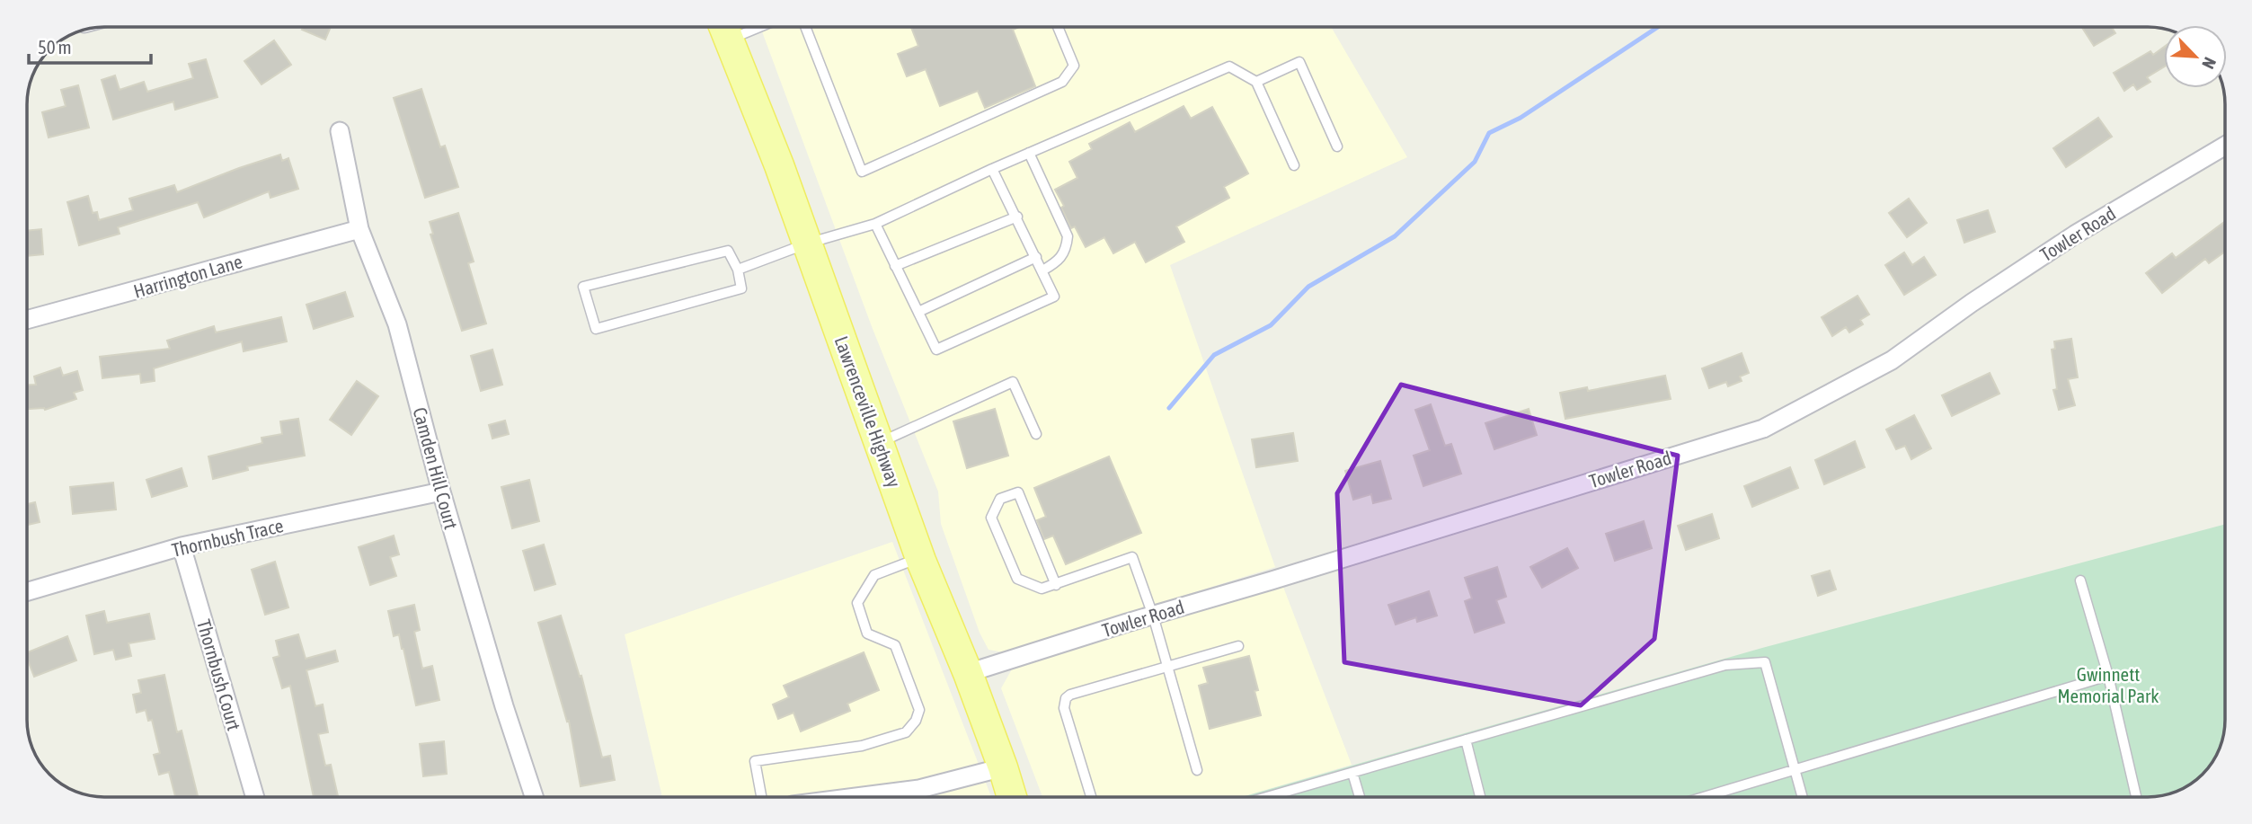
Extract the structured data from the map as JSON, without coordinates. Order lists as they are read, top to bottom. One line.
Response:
{"streets":{"main road":["Lawrenceville Highway"],"street":["Towler Road","Harrington Lane","Camden Hill Court","Thornbush Trace","Thornbush Court"]},"crossings":[["Towler Road","Lawrenceville Highway"],["Harrington Lane","Camden Hill Court"],["Camden Hill Court","Thornbush Trace"],["Thornbush Trace","Thornbush Court"]],"parks":["Gwinnett Memorial Park"],"scale_bar":"50 m","north":"bottom right"}
